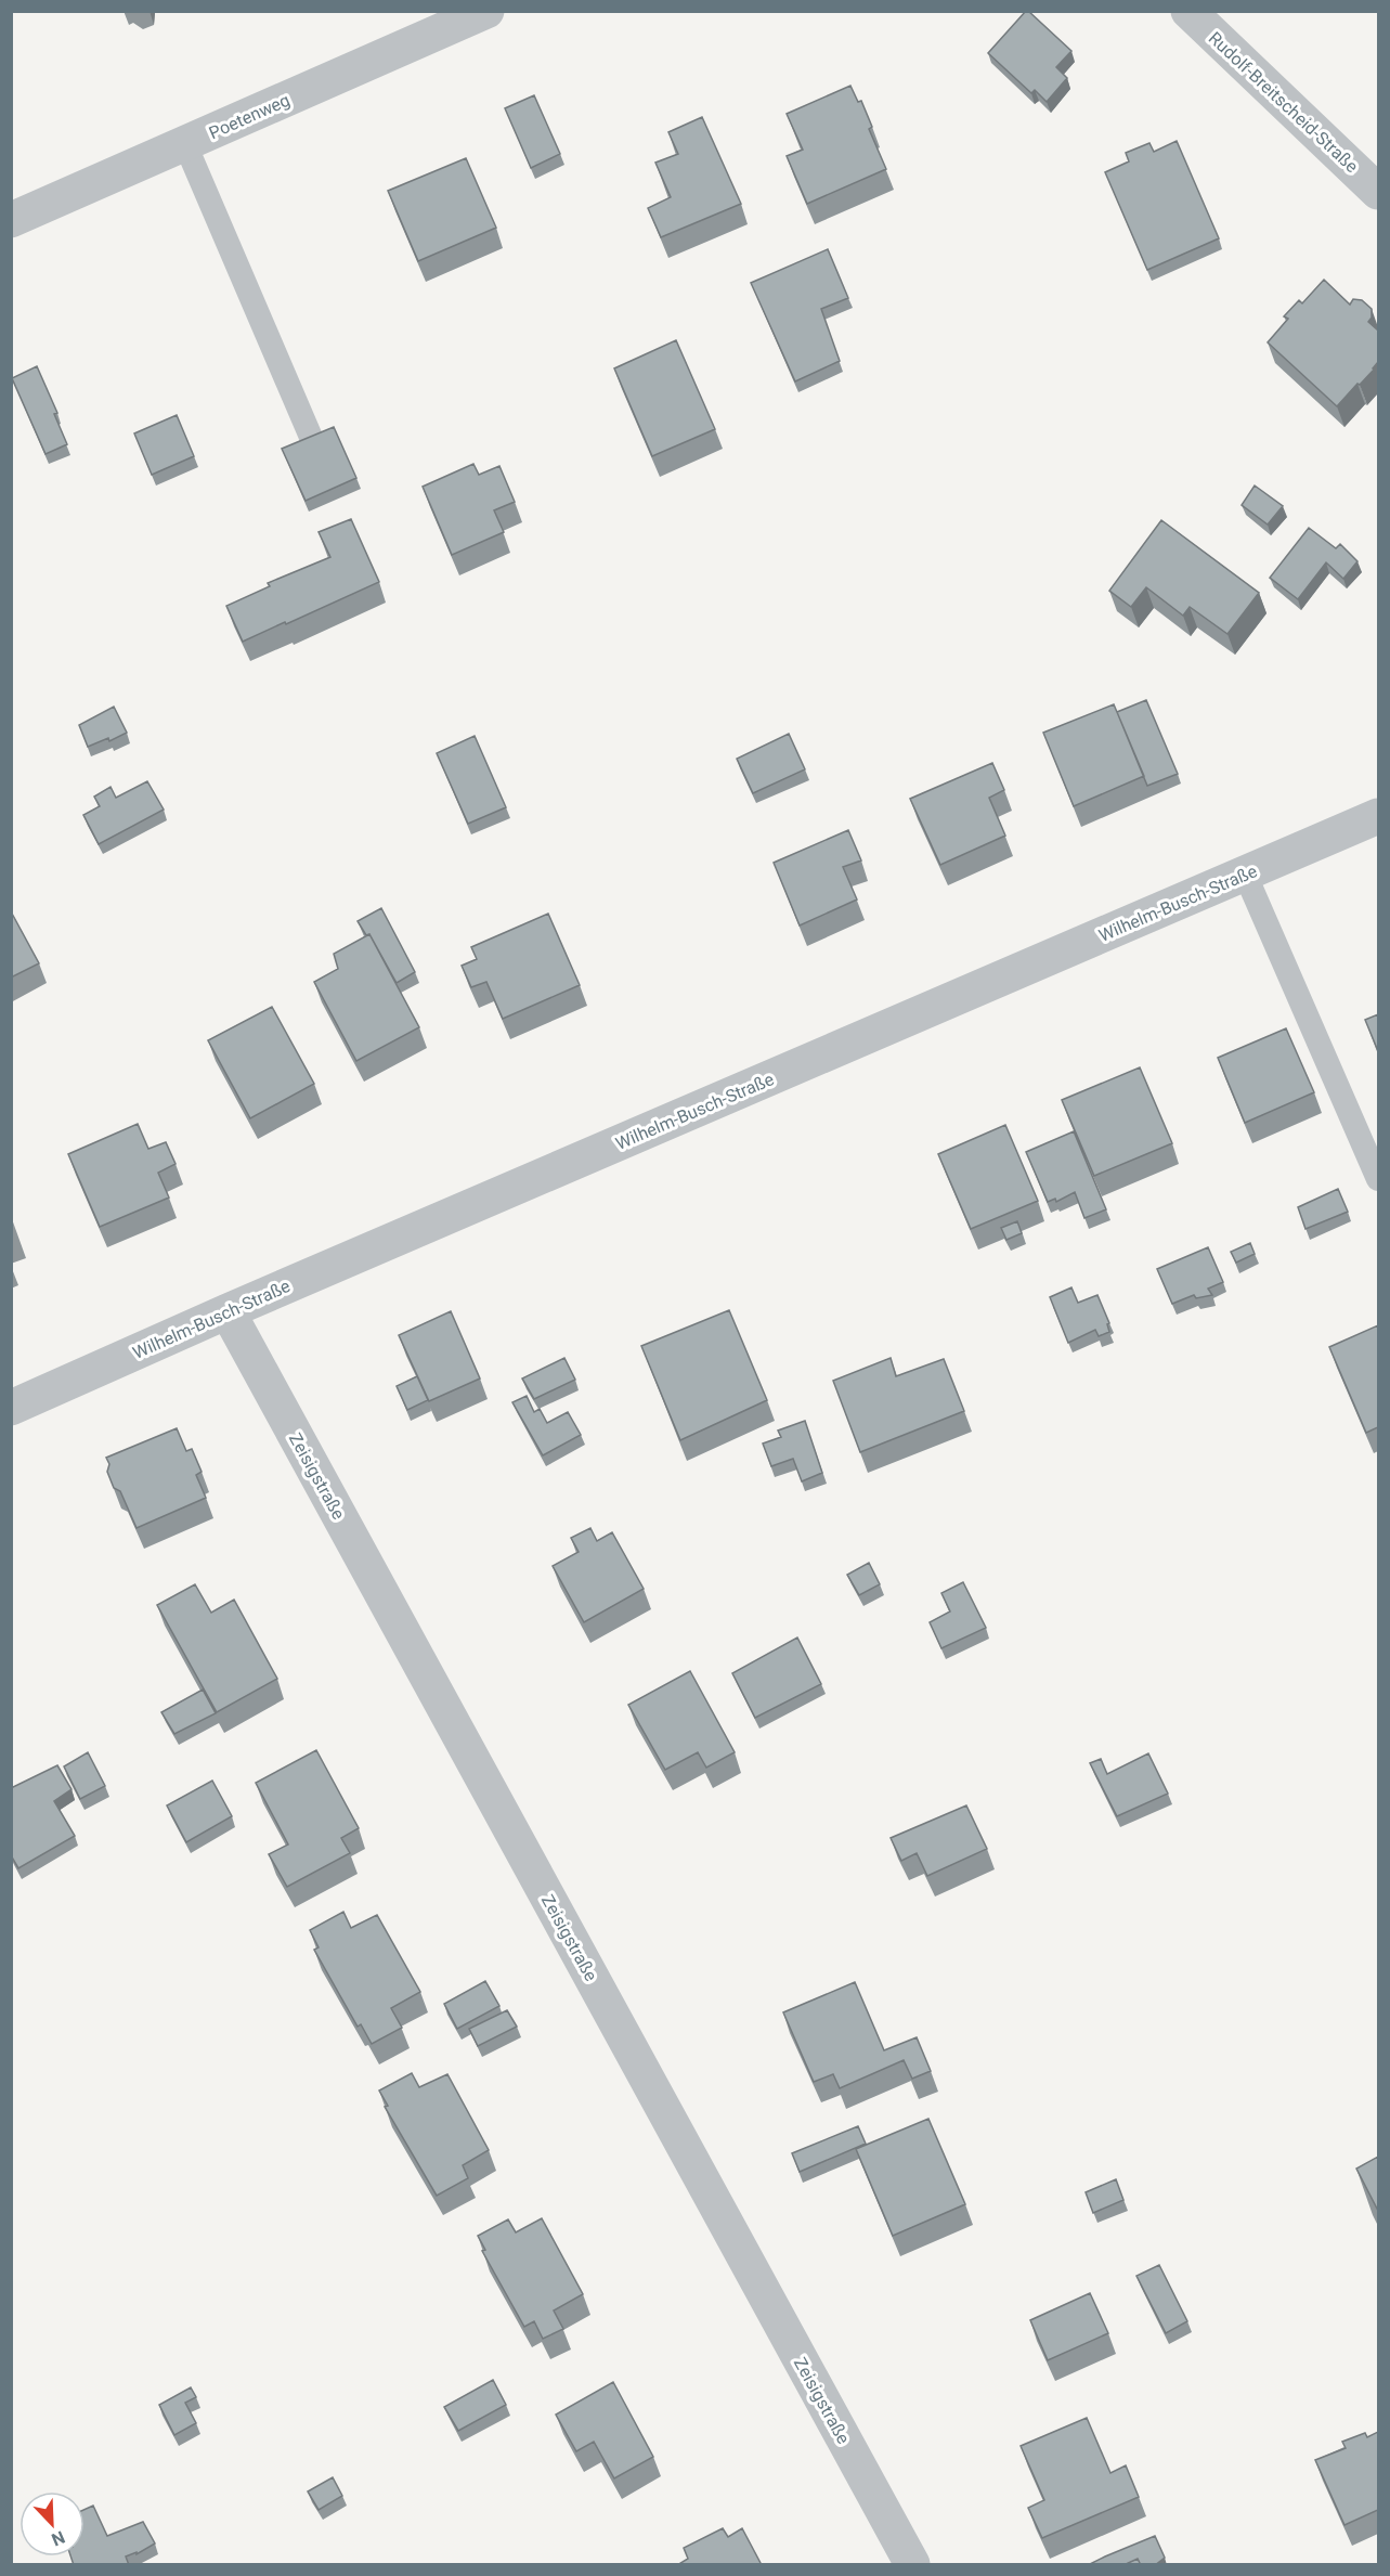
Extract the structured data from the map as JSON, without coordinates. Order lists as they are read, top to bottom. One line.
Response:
{"streets":{"street":["Rudolf-Breitscheid-Straße","Poetenweg","Wilhelm-Busch-Straße","Zeisigstraße"]},"crossings":[["Wilhelm-Busch-Straße","Zeisigstraße"]],"north":"bottom right"}
